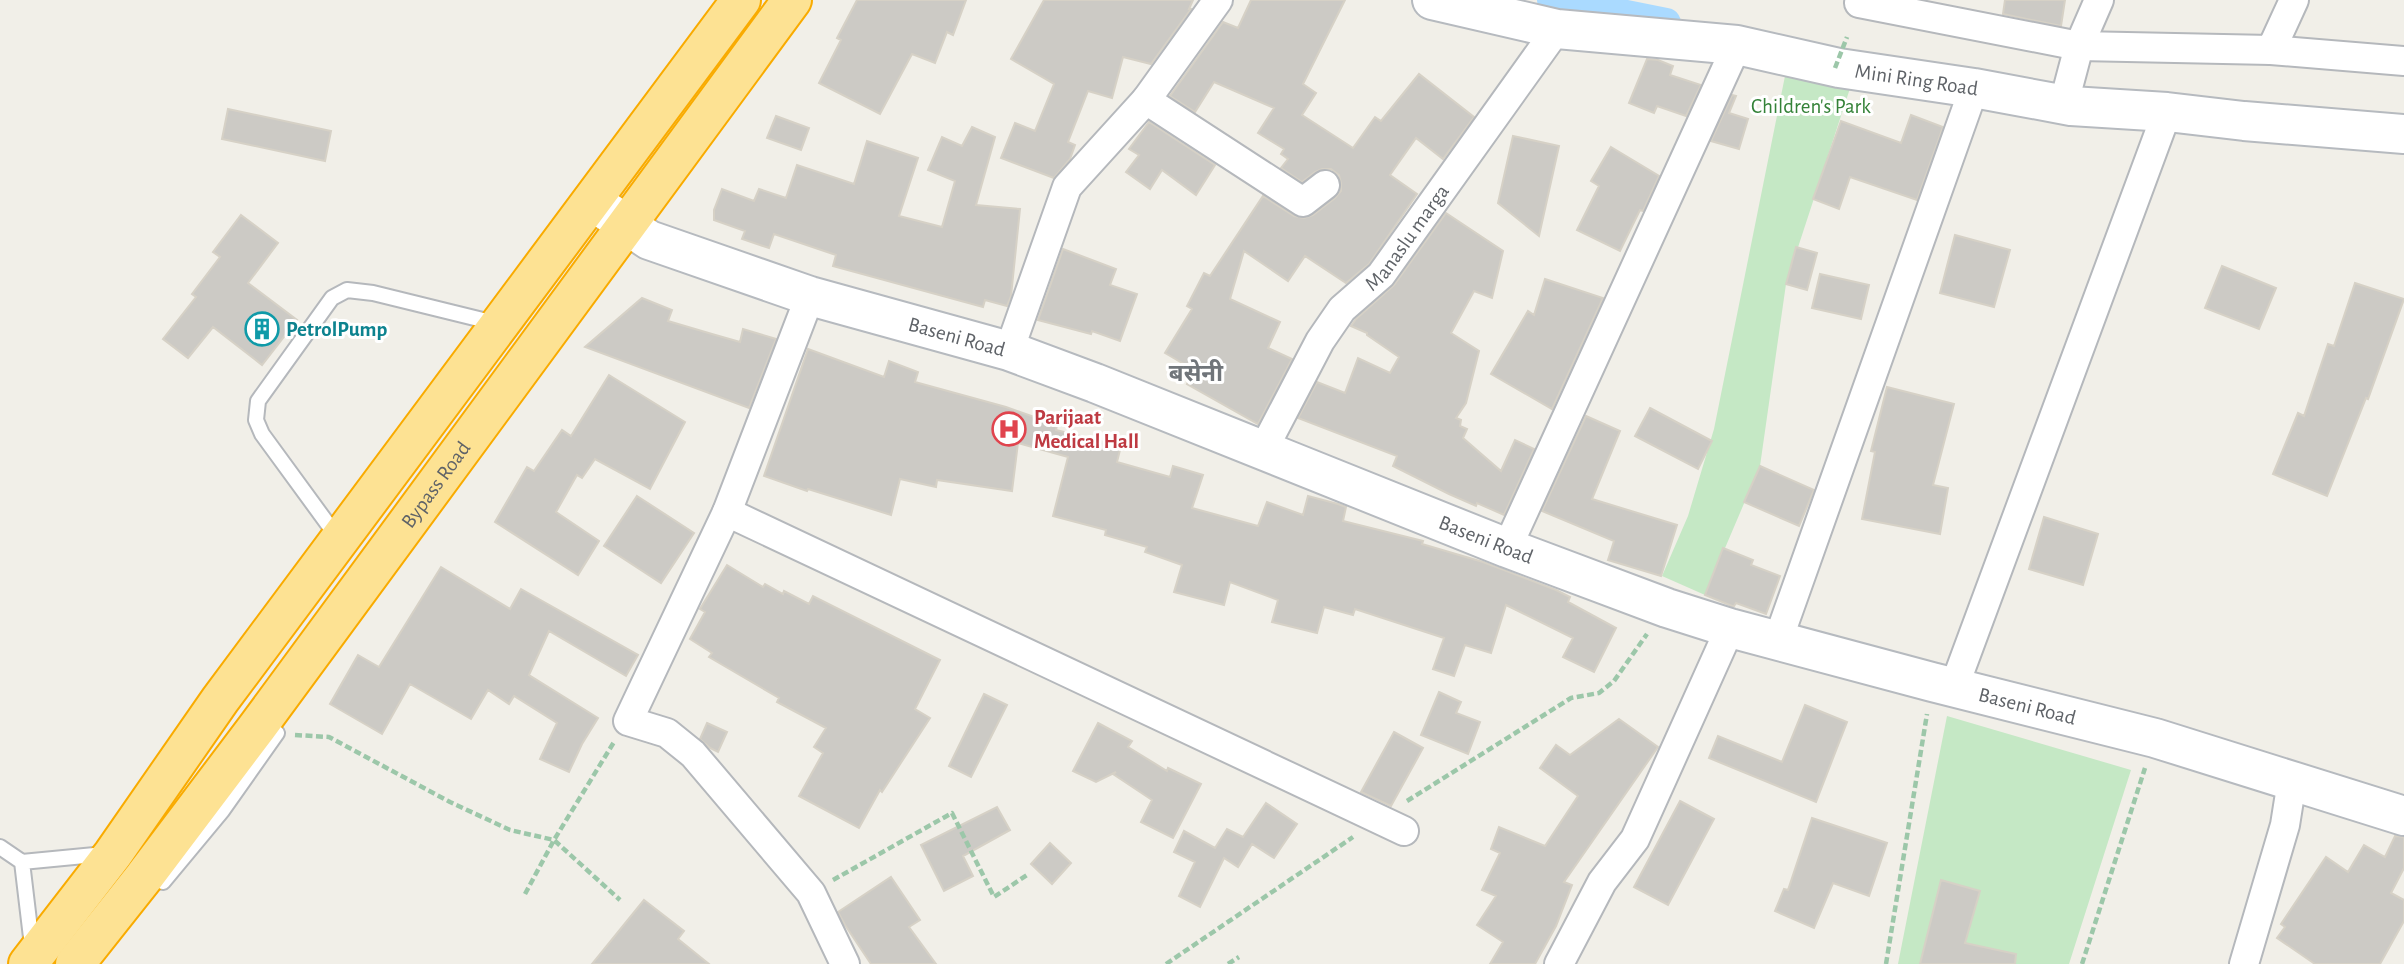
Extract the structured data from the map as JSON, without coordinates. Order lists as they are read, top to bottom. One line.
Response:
{"streets":{"highway":["Bypass Road"],"street":["Mini Ring Road","Manaslu marga","Baseni Road"]},"crossings":[["Mini Ring Road","Manaslu marga"],["Manaslu marga","Baseni Road"],["Baseni Road","Bypass Road"]],"districts":["बसेनी"],"parks":["Children's Park"],"places":{"building":["PetrolPump"],"hospital":["Parijaat Medical Hall"]}}
